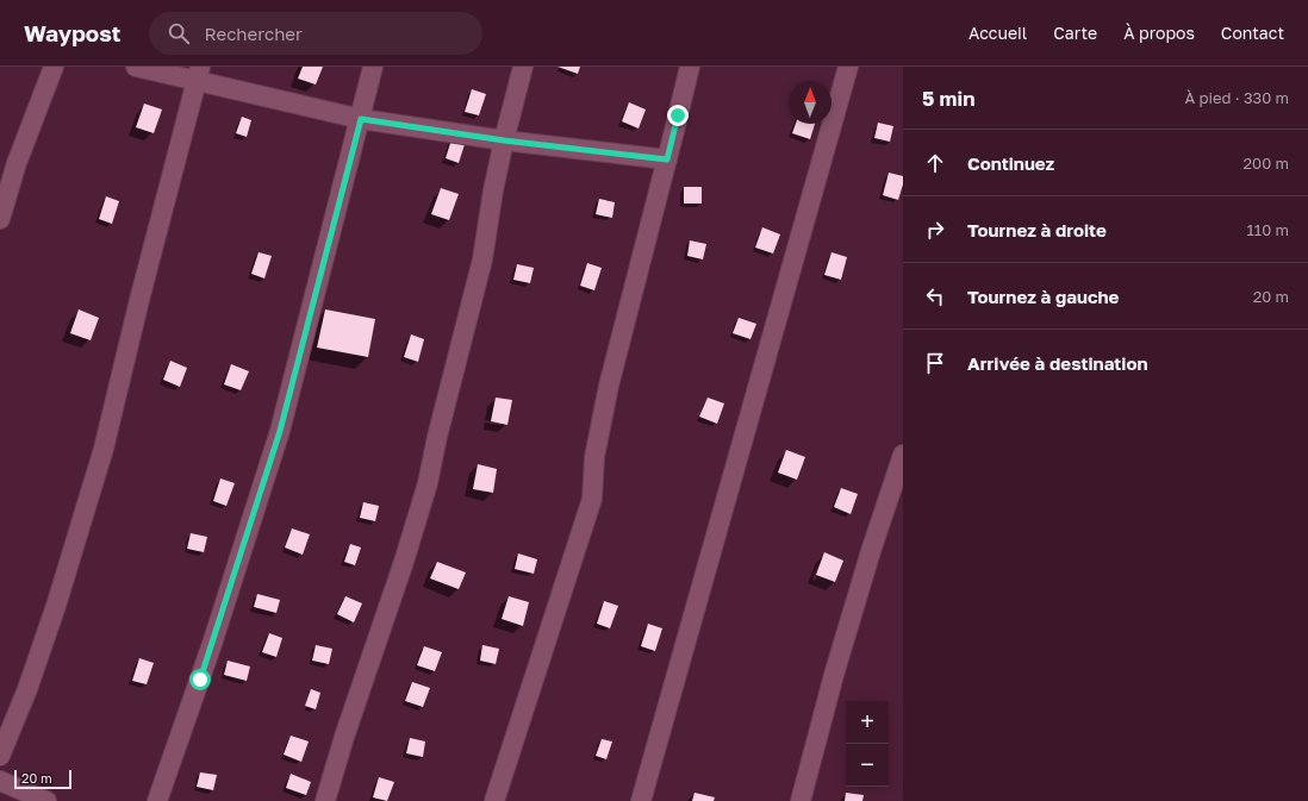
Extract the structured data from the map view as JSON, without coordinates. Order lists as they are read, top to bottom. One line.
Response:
{"scale_bar":"20 m","north":"top","page":{"header":"Waypost","search":"Rechercher","nav":["Accueil","Carte","À propos","Contact"],"heading":["5 min","À pied · 330 m"],"list":[["Continuez","200 m"],["Tournez à droite","110 m"],["Tournez à gauche","20 m"],"Arrivée à destination"],"map_buttons":["+","−"],"scale":"20 m"}}
